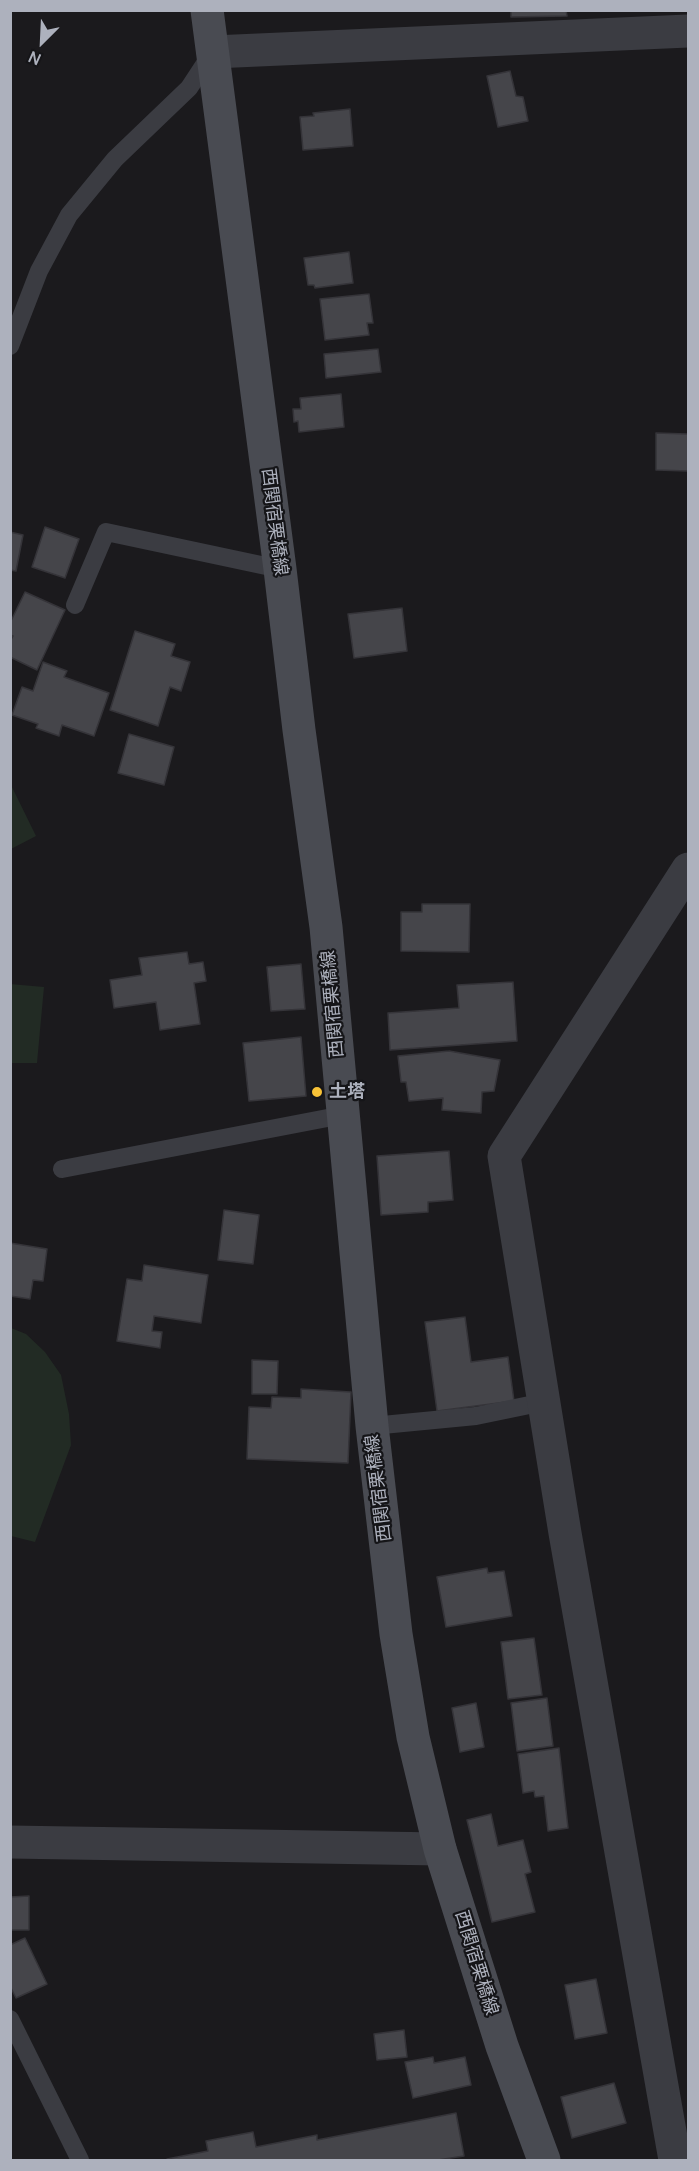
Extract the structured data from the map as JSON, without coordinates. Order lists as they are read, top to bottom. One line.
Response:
{"streets":{"main road":["西関宿栗橋線"]},"places":["土塔"],"north":"bottom left"}
